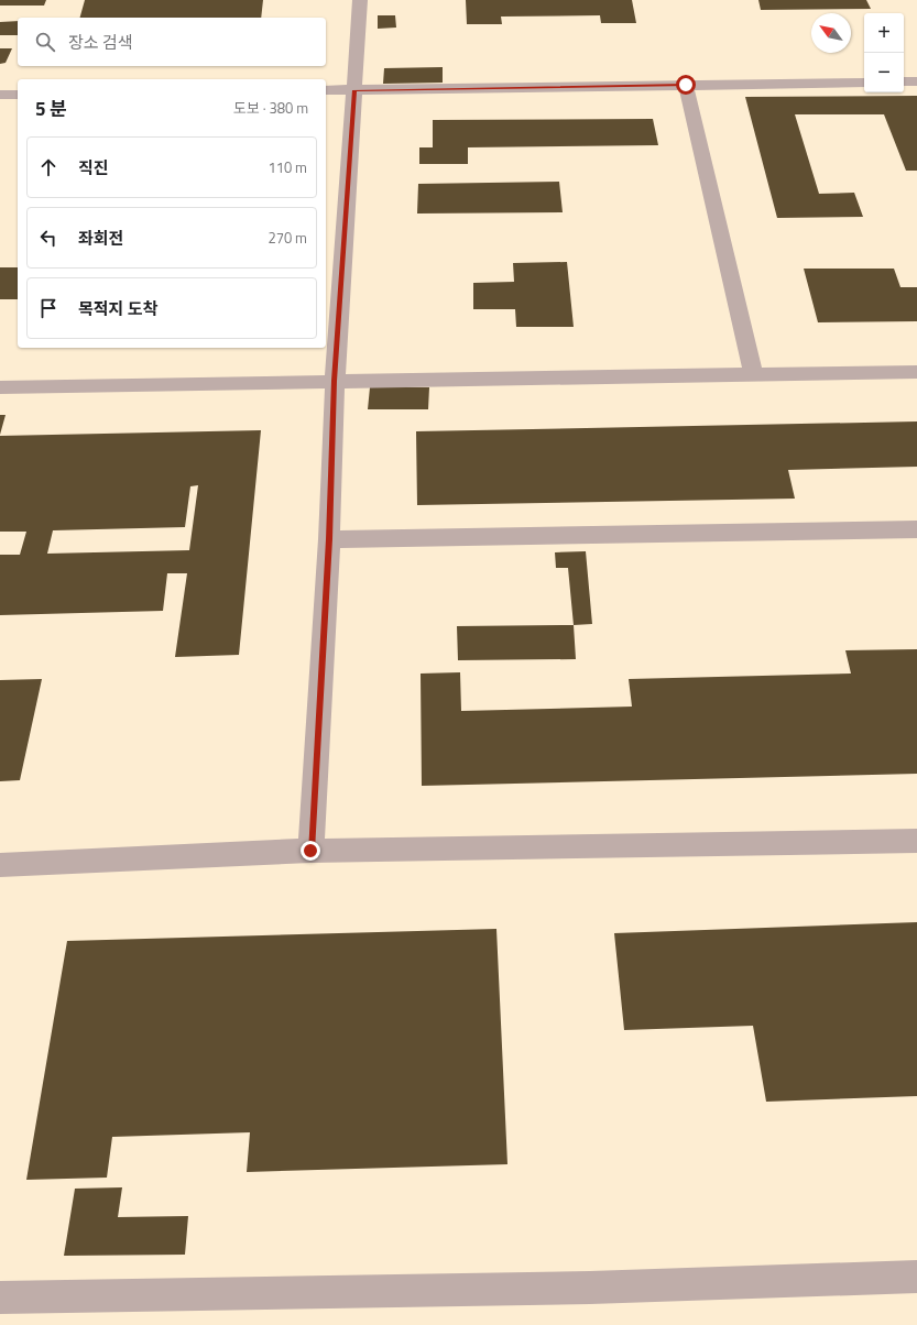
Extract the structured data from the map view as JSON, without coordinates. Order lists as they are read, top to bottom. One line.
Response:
{"north":"top left","page":{"map_buttons":["+","−"],"search":"장소 검색","heading":["5 분","도보 · 380 m"],"list":[["직진","110 m"],["좌회전","270 m"],"목적지 도착"]}}
